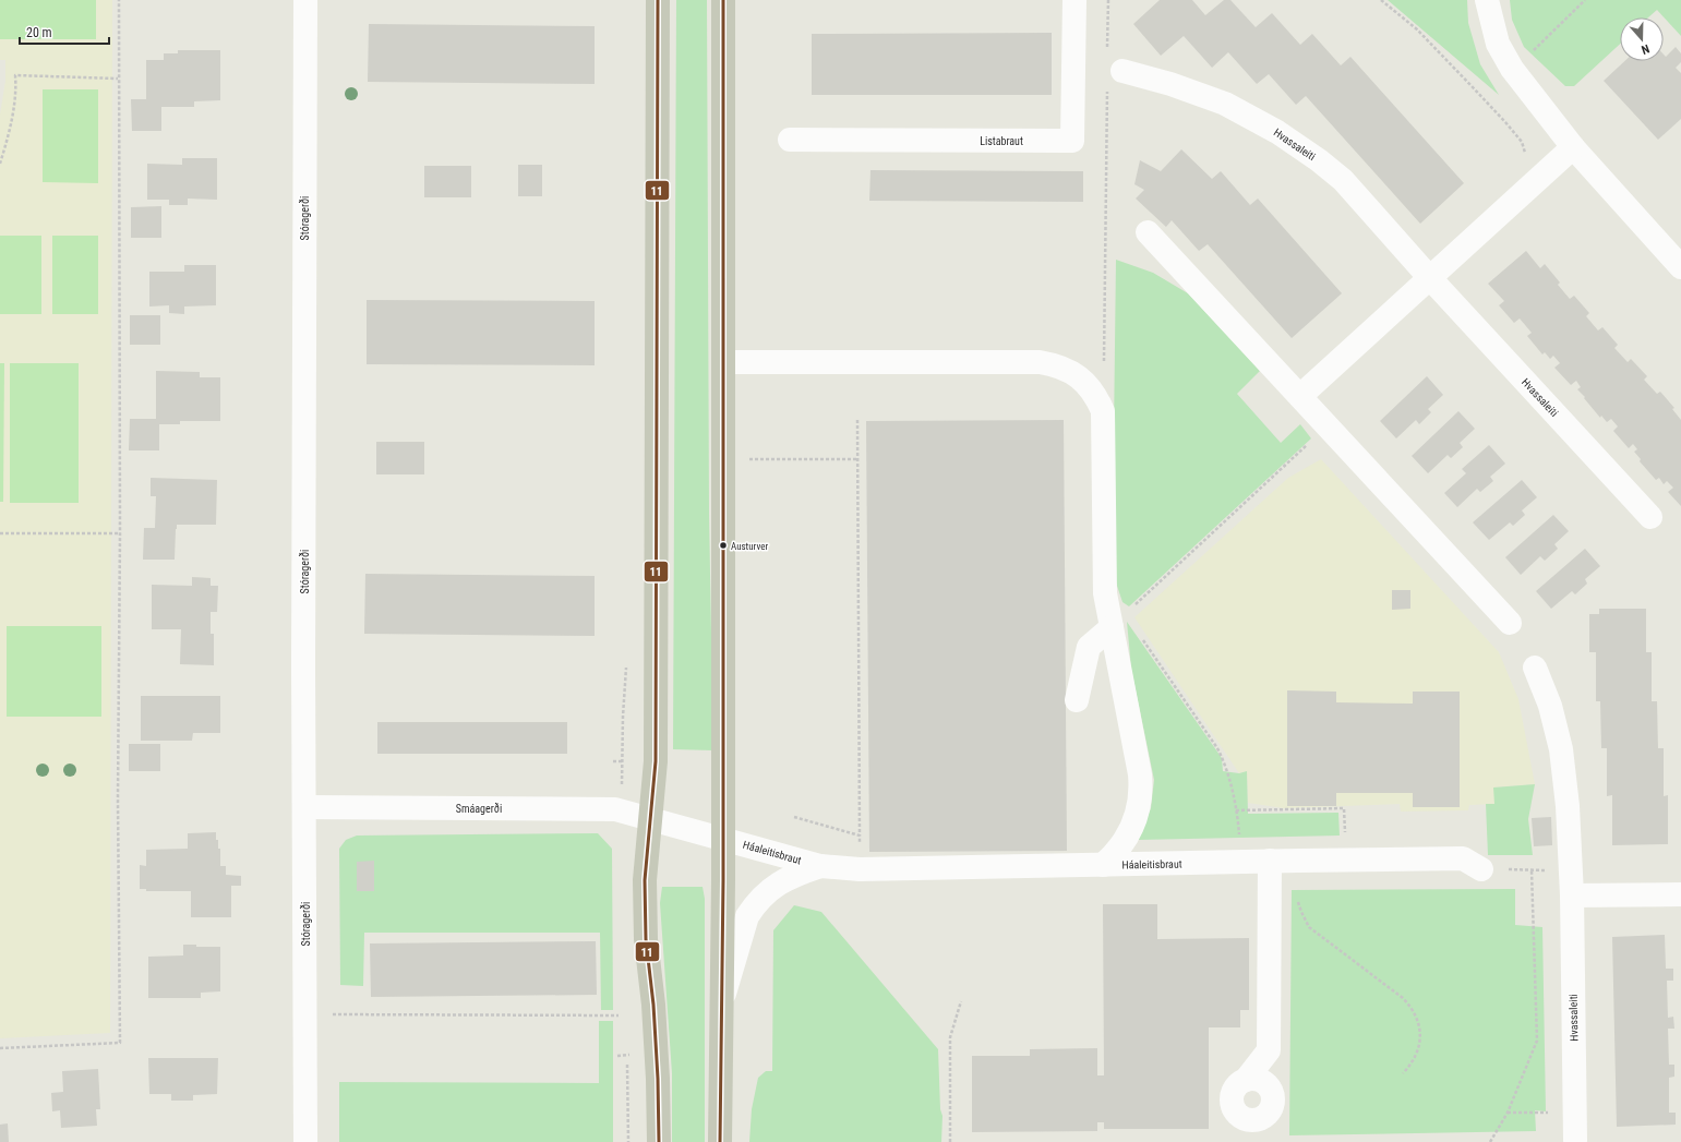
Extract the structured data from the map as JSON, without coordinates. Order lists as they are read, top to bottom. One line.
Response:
{"streets":{"main road":["Háaleitisbraut"],"street":["Listabraut","Hvassaleiti","Stóragerði","Smáagerði"]},"crossings":[["Stóragerði","Smáagerði"],["Smáagerði","Háaleitisbraut"]],"places":["Austurver"],"lines":["transit line 11"],"scale_bar":"20 m","north":"bottom"}
